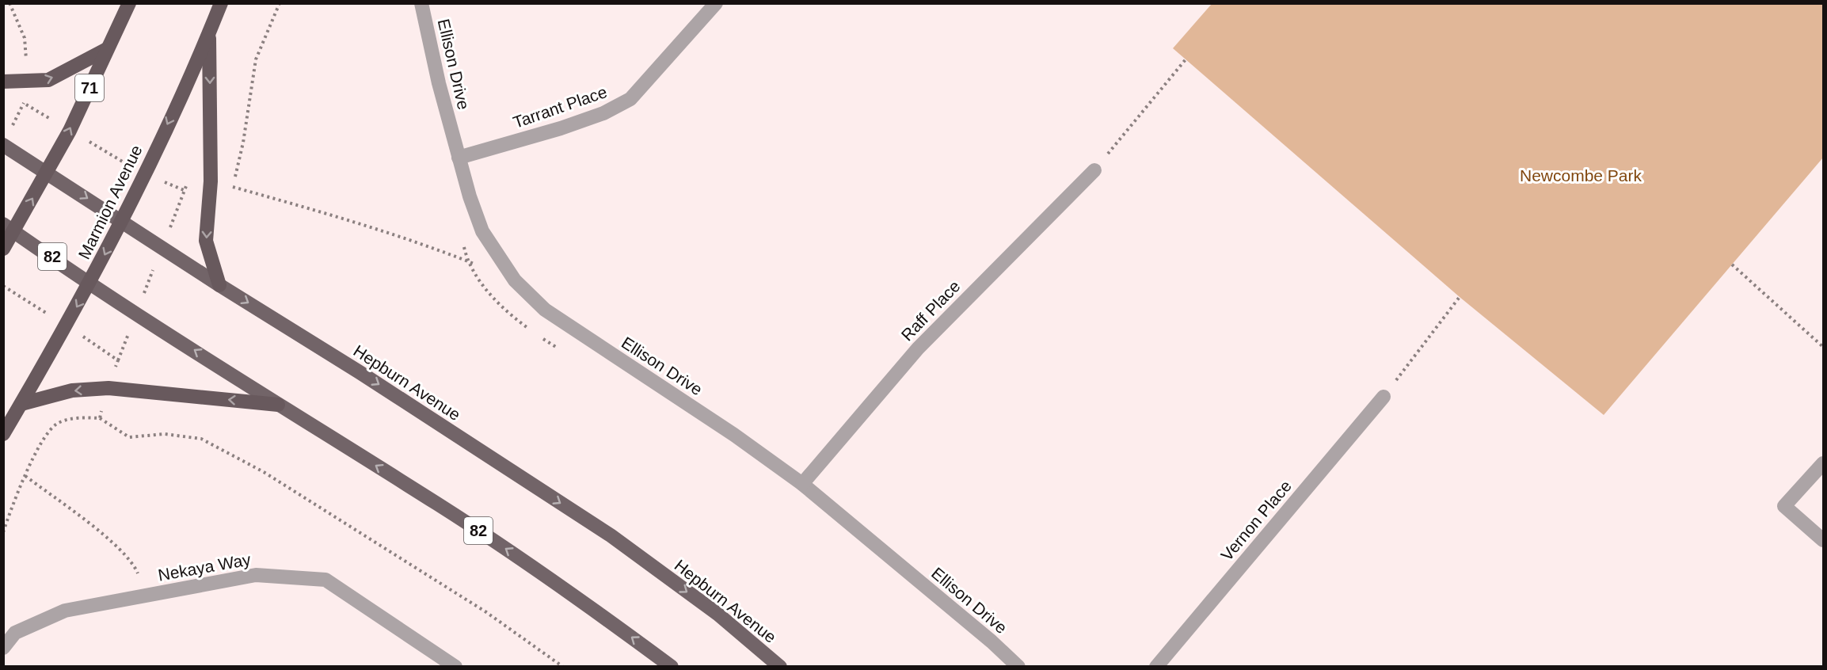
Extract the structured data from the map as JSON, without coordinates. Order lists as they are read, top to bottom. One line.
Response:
{"streets":{"highway":["71","Marmion Avenue"],"main road":["82","Hepburn Avenue"],"street":["Ellison Drive","Tarrant Place","Raff Place","Vernon Place","Nekaya Way"]},"crossings":[["Ellison Drive","Tarrant Place"],["Ellison Drive","Raff Place"],["71","82"],["71","Hepburn Avenue"],["Marmion Avenue","82"],["Marmion Avenue","Hepburn Avenue"]],"parks":["Newcombe Park"]}
